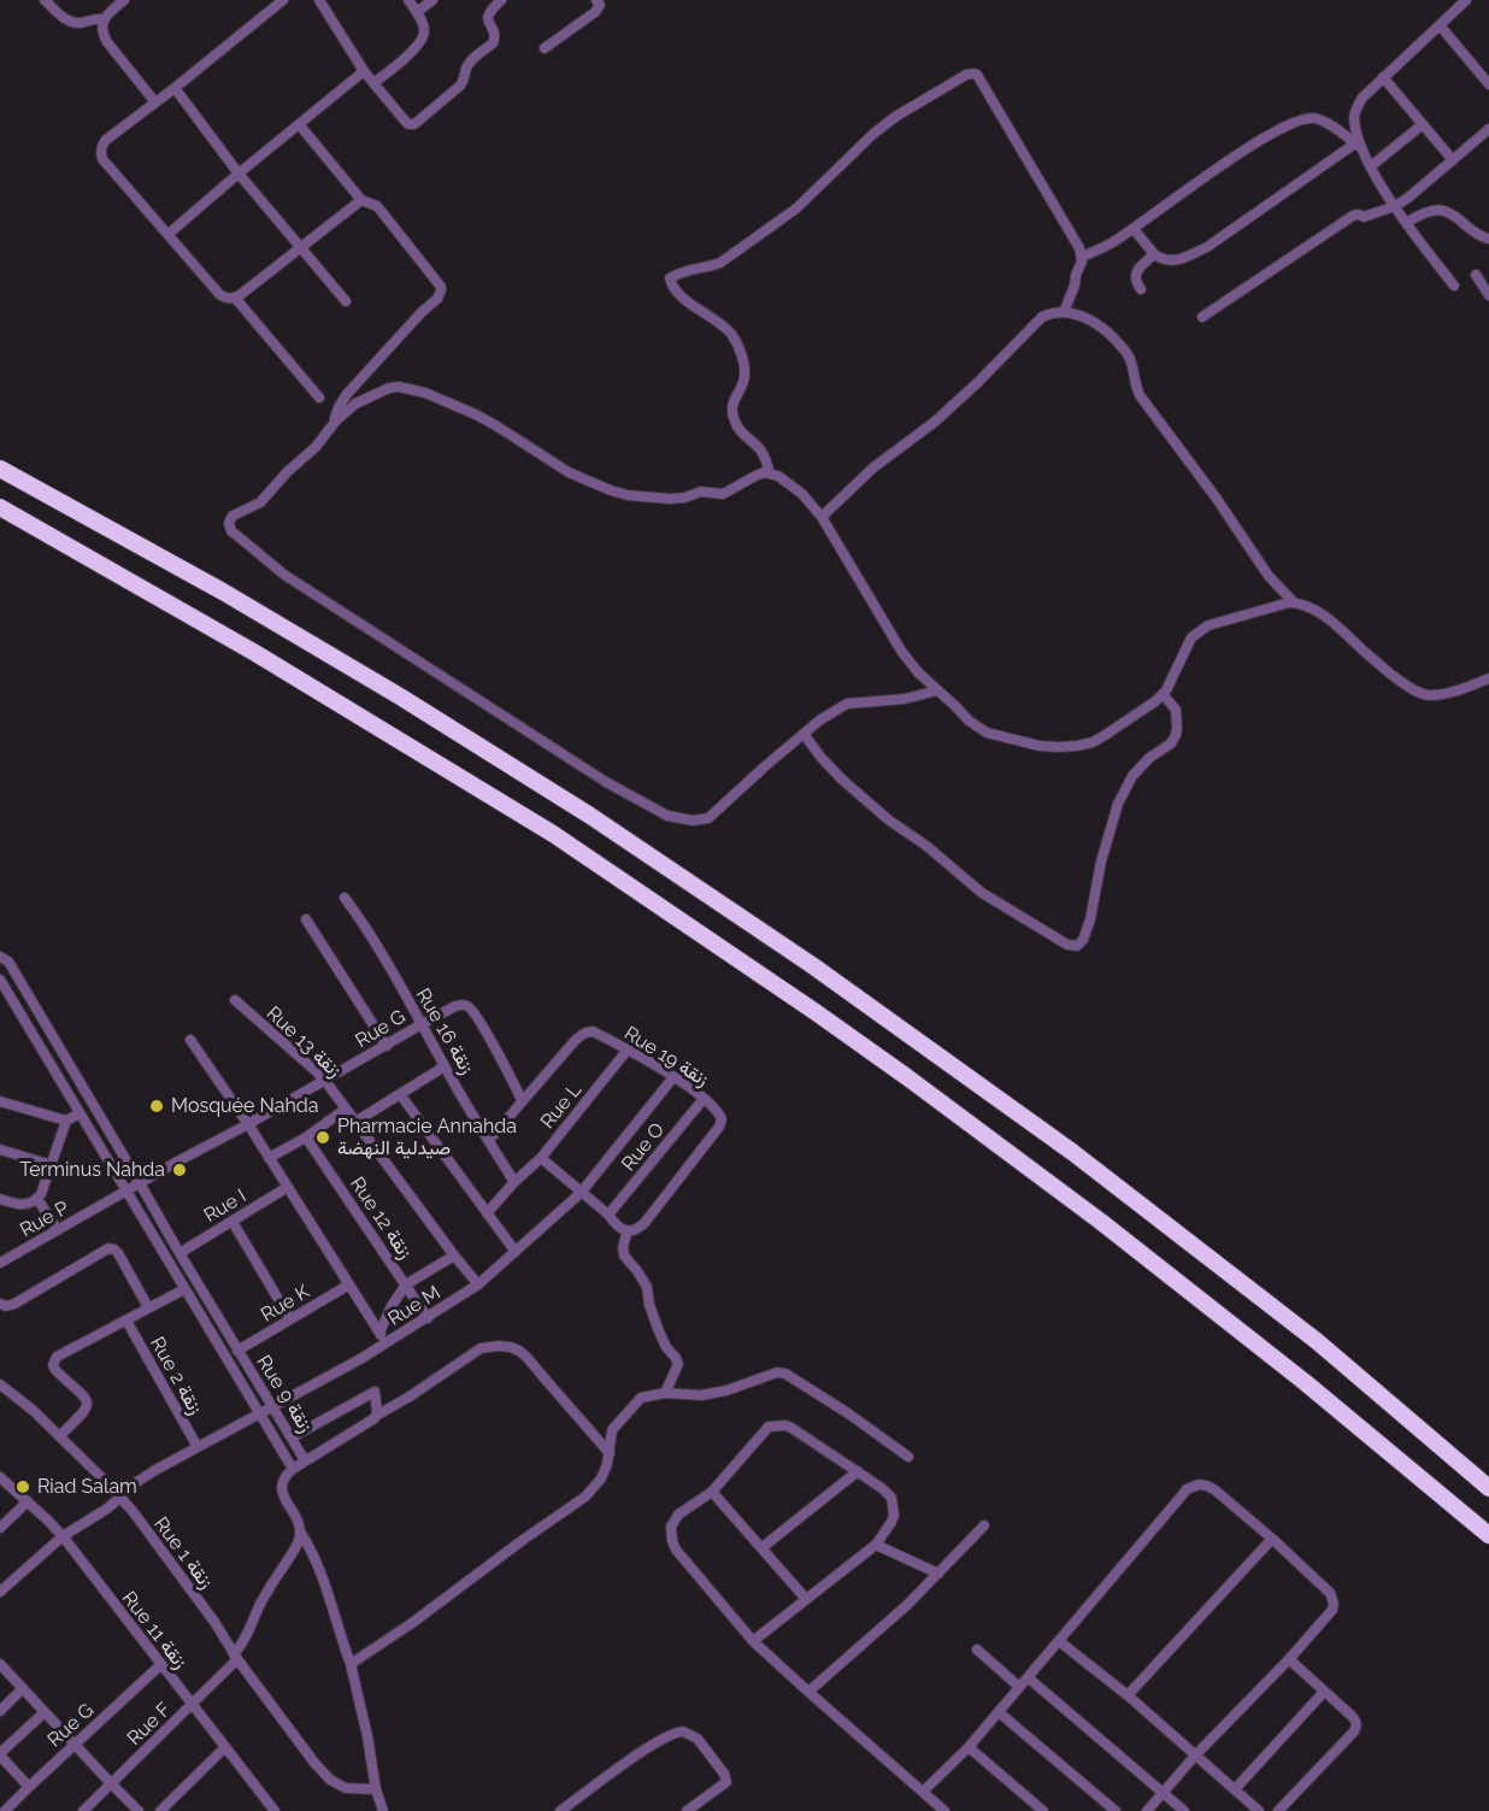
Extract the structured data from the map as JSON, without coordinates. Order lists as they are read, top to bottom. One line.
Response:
{"streets":{"street":["Rue G","Rue 16 زنقة","Rue 13 زنقة","Rue 19 زنقة","Rue L","Rue O","Rue I","Rue 12 زنقة","Rue P","Rue K","Rue M","Rue 2 زنقة","Rue 9 زنقة","Rue 1 زنقة","Rue 11 زنقة","Rue F"]},"crossings":[["Rue G","Rue 16 زنقة"],["Rue G","Rue 13 زنقة"],["Rue G","Rue 19 زنقة"],["Rue G","Rue P"],["Rue G","Rue 11 زنقة"],["Rue 16 زنقة","Rue L"],["Rue 13 زنقة","Rue M"],["Rue 19 زنقة","Rue L"],["Rue 19 زنقة","Rue O"],["Rue 19 زنقة","Rue M"],["Rue I","Rue 9 زنقة"],["Rue 12 زنقة","Rue M"],["Rue P","Rue 9 زنقة"],["Rue K","Rue 9 زنقة"],["Rue M","Rue 2 زنقة"],["Rue M","Rue 9 زنقة"],["Rue M","Rue 1 زنقة"],["Rue 1 زنقة","Rue F"],["Rue 11 زنقة","Rue F"]],"places":["Mosquée Nahda","Pharmacie Annahda صيدلية النهضة","Terminus Nahda","Riad Salam"]}
